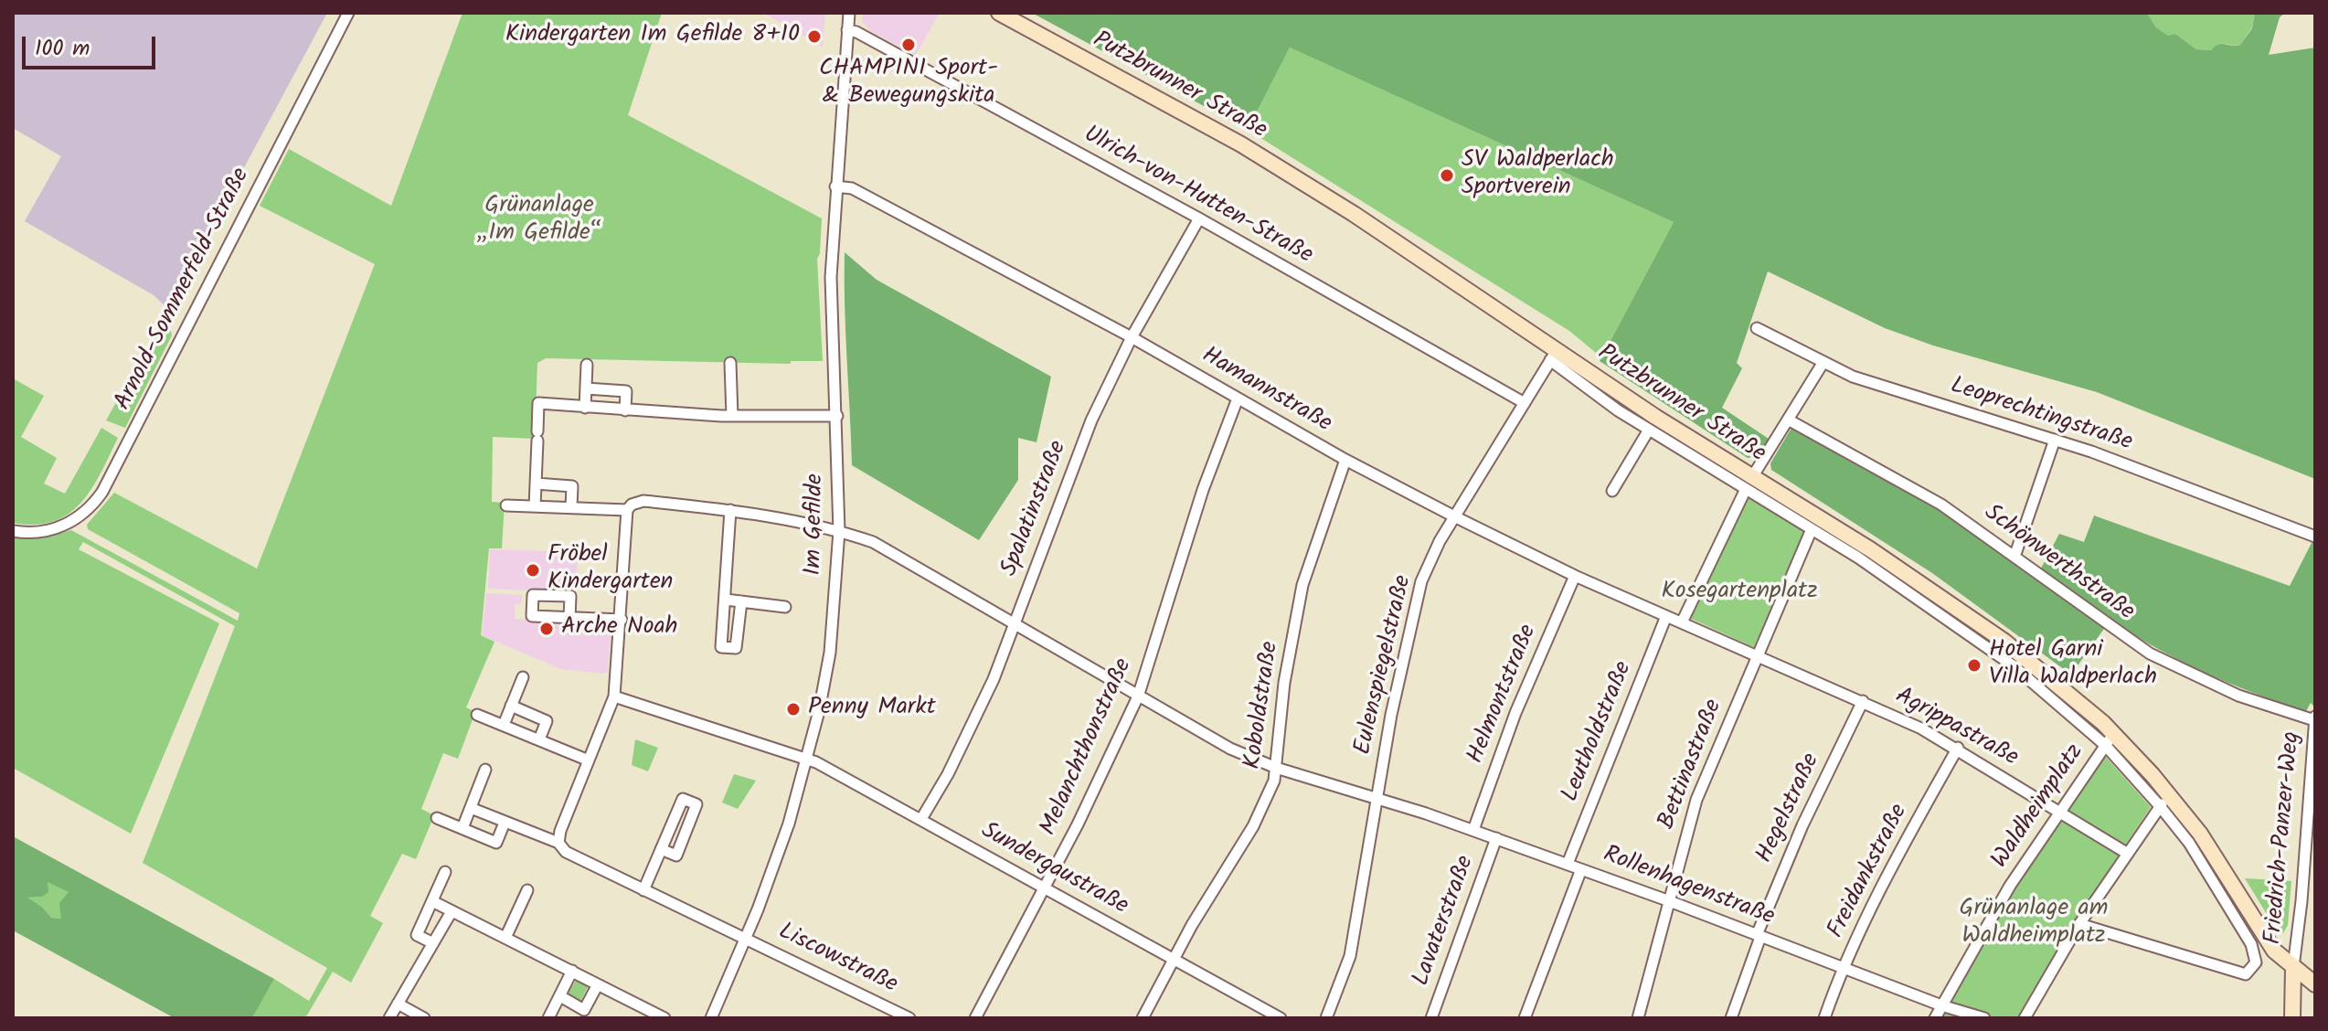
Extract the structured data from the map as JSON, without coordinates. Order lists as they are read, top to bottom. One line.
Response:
{"streets":{"main road":["Putzbrunner Straße"],"street":["Ulrich-von-Hutten-Straße","Arnold-Sommerfeld-Straße","Hamannstraße","Leoprechtingstraße","Spalatinstraße","Im Gefilde","Schönwerthstraße","Eulenspiegelstraße","Helmontstraße","Koboldstraße","Agrippastraße","Leutholdstraße","Melanchthonstraße","Bettinastraße","Waldheimplatz","Hegelstraße","Friedrich-Panzer-Weg","Sundergaustraße","Freidankstraße","Rollenhagenstraße","Lavaterstraße","Liscowstraße"]},"crossings":[["Putzbrunner Straße","Eulenspiegelstraße"],["Putzbrunner Straße","Waldheimplatz"],["Putzbrunner Straße","Friedrich-Panzer-Weg"],["Ulrich-von-Hutten-Straße","Spalatinstraße"],["Ulrich-von-Hutten-Straße","Im Gefilde"],["Ulrich-von-Hutten-Straße","Eulenspiegelstraße"],["Hamannstraße","Spalatinstraße"],["Hamannstraße","Im Gefilde"],["Hamannstraße","Eulenspiegelstraße"],["Hamannstraße","Helmontstraße"],["Hamannstraße","Koboldstraße"],["Hamannstraße","Leutholdstraße"],["Hamannstraße","Melanchthonstraße"],["Spalatinstraße","Sundergaustraße"],["Spalatinstraße","Rollenhagenstraße"],["Im Gefilde","Sundergaustraße"],["Im Gefilde","Rollenhagenstraße"],["Im Gefilde","Liscowstraße"],["Schönwerthstraße","Friedrich-Panzer-Weg"],["Eulenspiegelstraße","Rollenhagenstraße"],["Helmontstraße","Rollenhagenstraße"],["Koboldstraße","Sundergaustraße"],["Koboldstraße","Rollenhagenstraße"],["Agrippastraße","Bettinastraße"],["Agrippastraße","Waldheimplatz"],["Agrippastraße","Hegelstraße"],["Agrippastraße","Freidankstraße"],["Leutholdstraße","Rollenhagenstraße"],["Melanchthonstraße","Sundergaustraße"],["Melanchthonstraße","Rollenhagenstraße"],["Bettinastraße","Rollenhagenstraße"],["Waldheimplatz","Rollenhagenstraße"],["Hegelstraße","Rollenhagenstraße"],["Freidankstraße","Rollenhagenstraße"],["Rollenhagenstraße","Lavaterstraße"]],"parks":["Grünanlage „Im Gefilde“","Kosegartenplatz","Grünanlage am Waldheimplatz"],"places":["Kindergarten Im Gefilde 8+10","CHAMPINI Sport- & Bewegungskita","SV Waldperlach Sportverein","Fröbel Kindergarten","Arche Noah","Hotel Garni Villa Waldperlach","Penny Markt"],"scale_bar":"100 m"}
